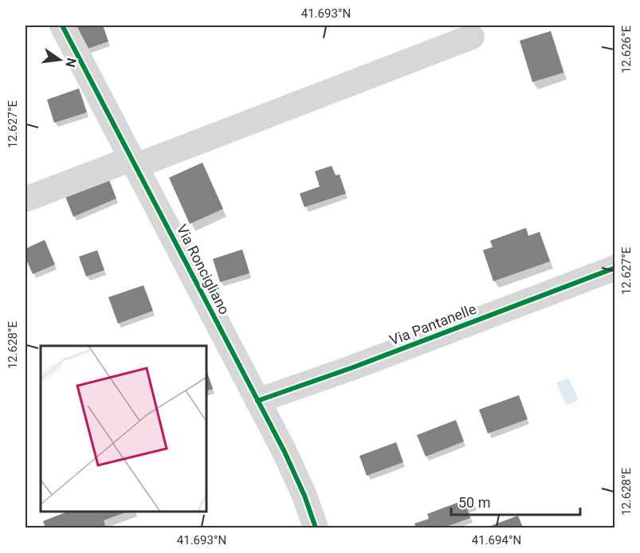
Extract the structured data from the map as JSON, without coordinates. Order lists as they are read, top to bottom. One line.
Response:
{"streets":{"street":["Via Roncigliano","Via Pantanelle"]},"crossings":[["Via Roncigliano","Via Pantanelle"]],"scale_bar":"50 m","north":"right","coordinates":["41.693°N","12.626°E","12.627°E","12.628°E","41.694°N"]}
